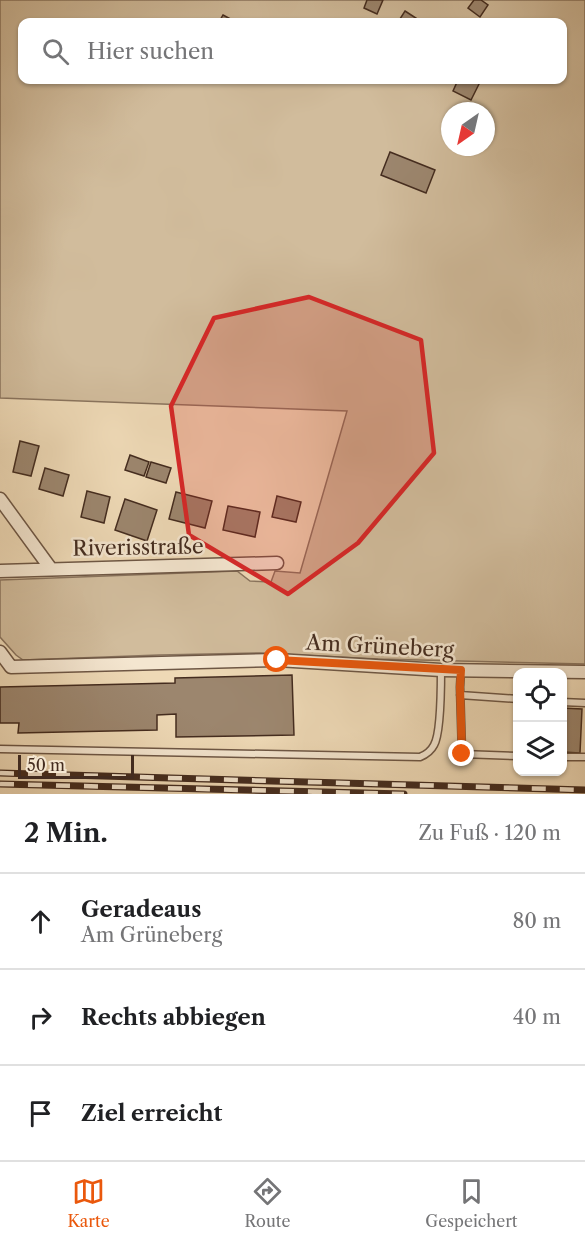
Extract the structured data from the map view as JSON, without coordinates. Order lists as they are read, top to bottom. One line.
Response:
{"streets":{"street":["Riverisstraße","Am Grüneberg"]},"scale_bar":"50 m","north":"bottom left","page":{"search":"Hier suchen","scale":"50 m","heading":["2 Min.","Zu Fuß · 120 m"],"list":[["Geradeaus","Am Grüneberg","80 m"],["Rechts abbiegen","40 m"],"Ziel erreicht"],"nav":["Karte","Route","Gespeichert"]}}
